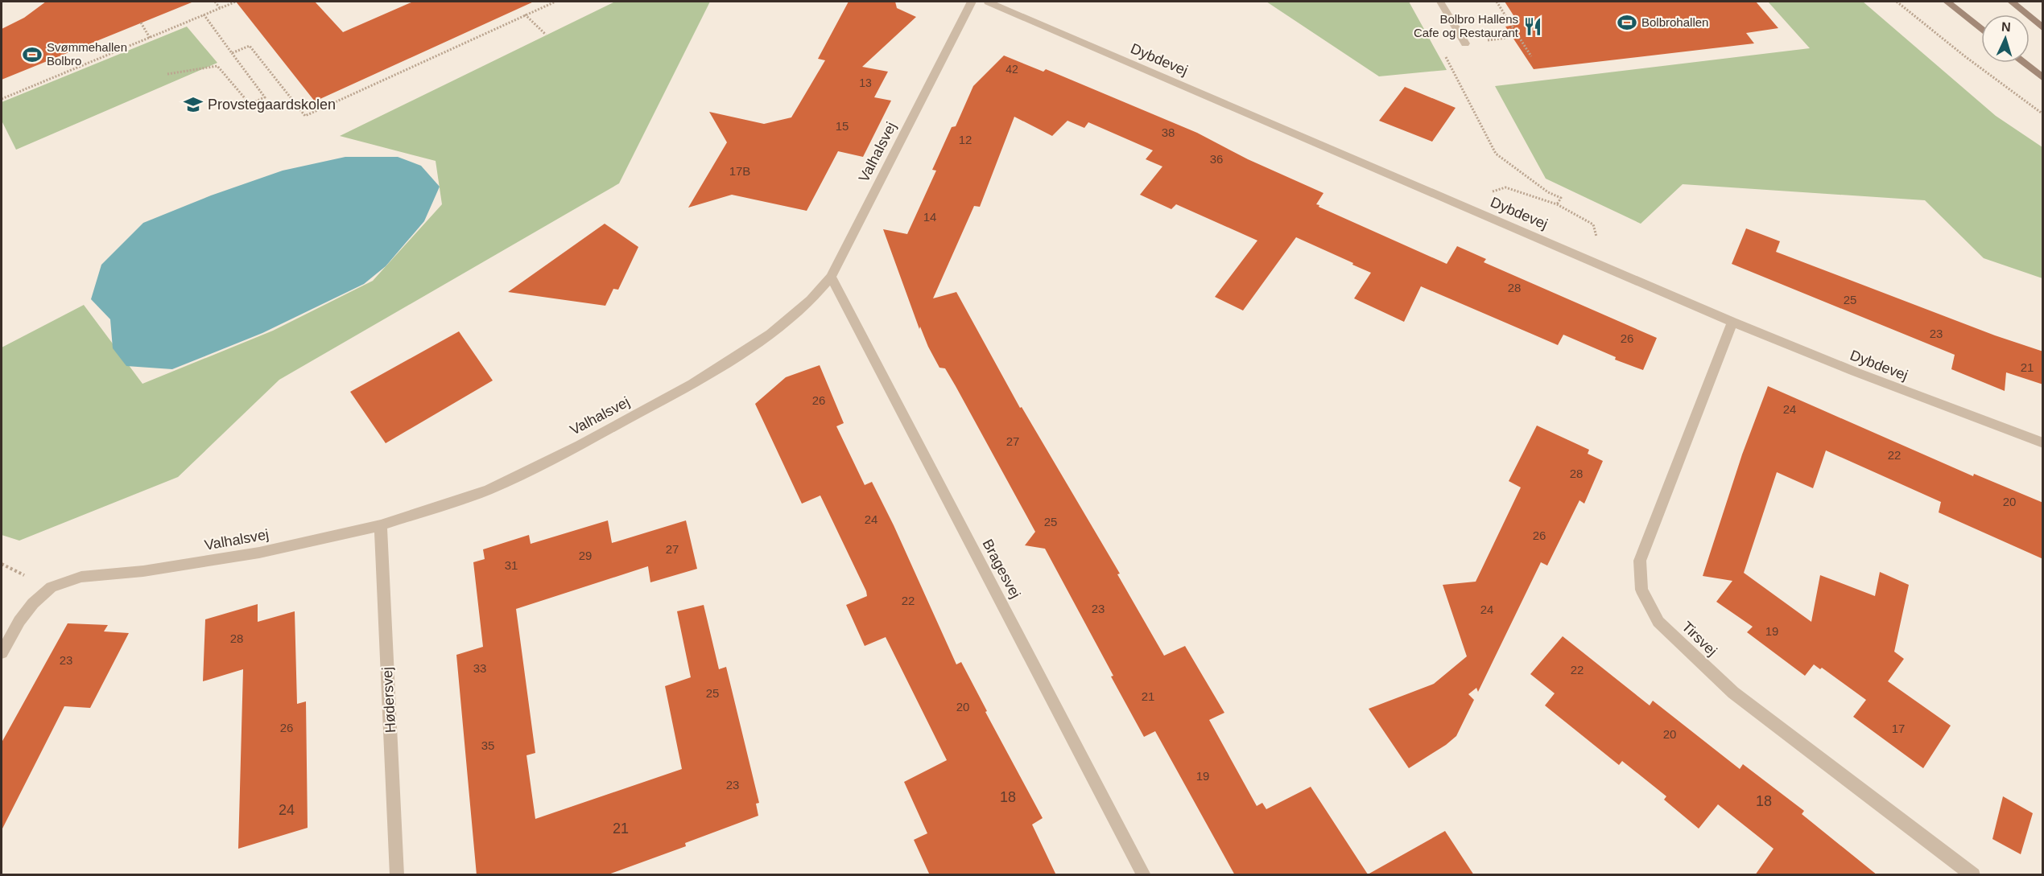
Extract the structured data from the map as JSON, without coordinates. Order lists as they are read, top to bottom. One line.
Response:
{"streets":{"street":["Dybdevej","Valhalsvej","Bragesvej","Tirsvej","Hødersvej"]},"crossings":[["Dybdevej","Tirsvej"],["Valhalsvej","Bragesvej"],["Valhalsvej","Hødersvej"]],"places":{"sports":["Bolbrohallen","Svømmehallen Bolbro"],"restaurant":["Bolbro Hallens Cafe og Restaurant"],"school or university":["Provstegaardskolen"]},"house_numbers":["42","13","15","38","12","36","17B","14","28","25","23","26","21","26","24","27","22","28","20","24","25","26","27","29","31","22","23","24","19","28","23","33","22","25","21","20","26","17","20","35","19","23","18","18","24","21"],"north":"top"}
